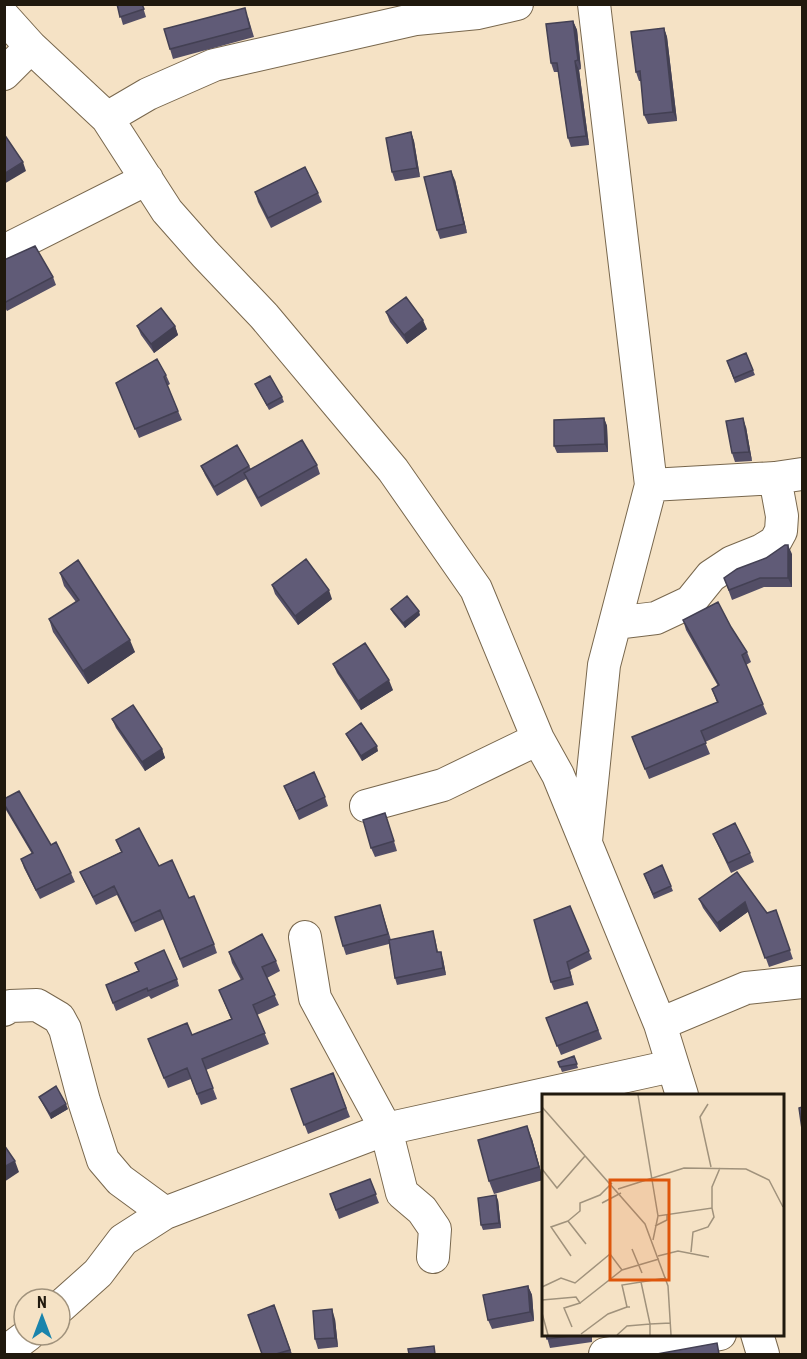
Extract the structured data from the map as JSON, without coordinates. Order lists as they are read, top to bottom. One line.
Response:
{"north":"top"}
